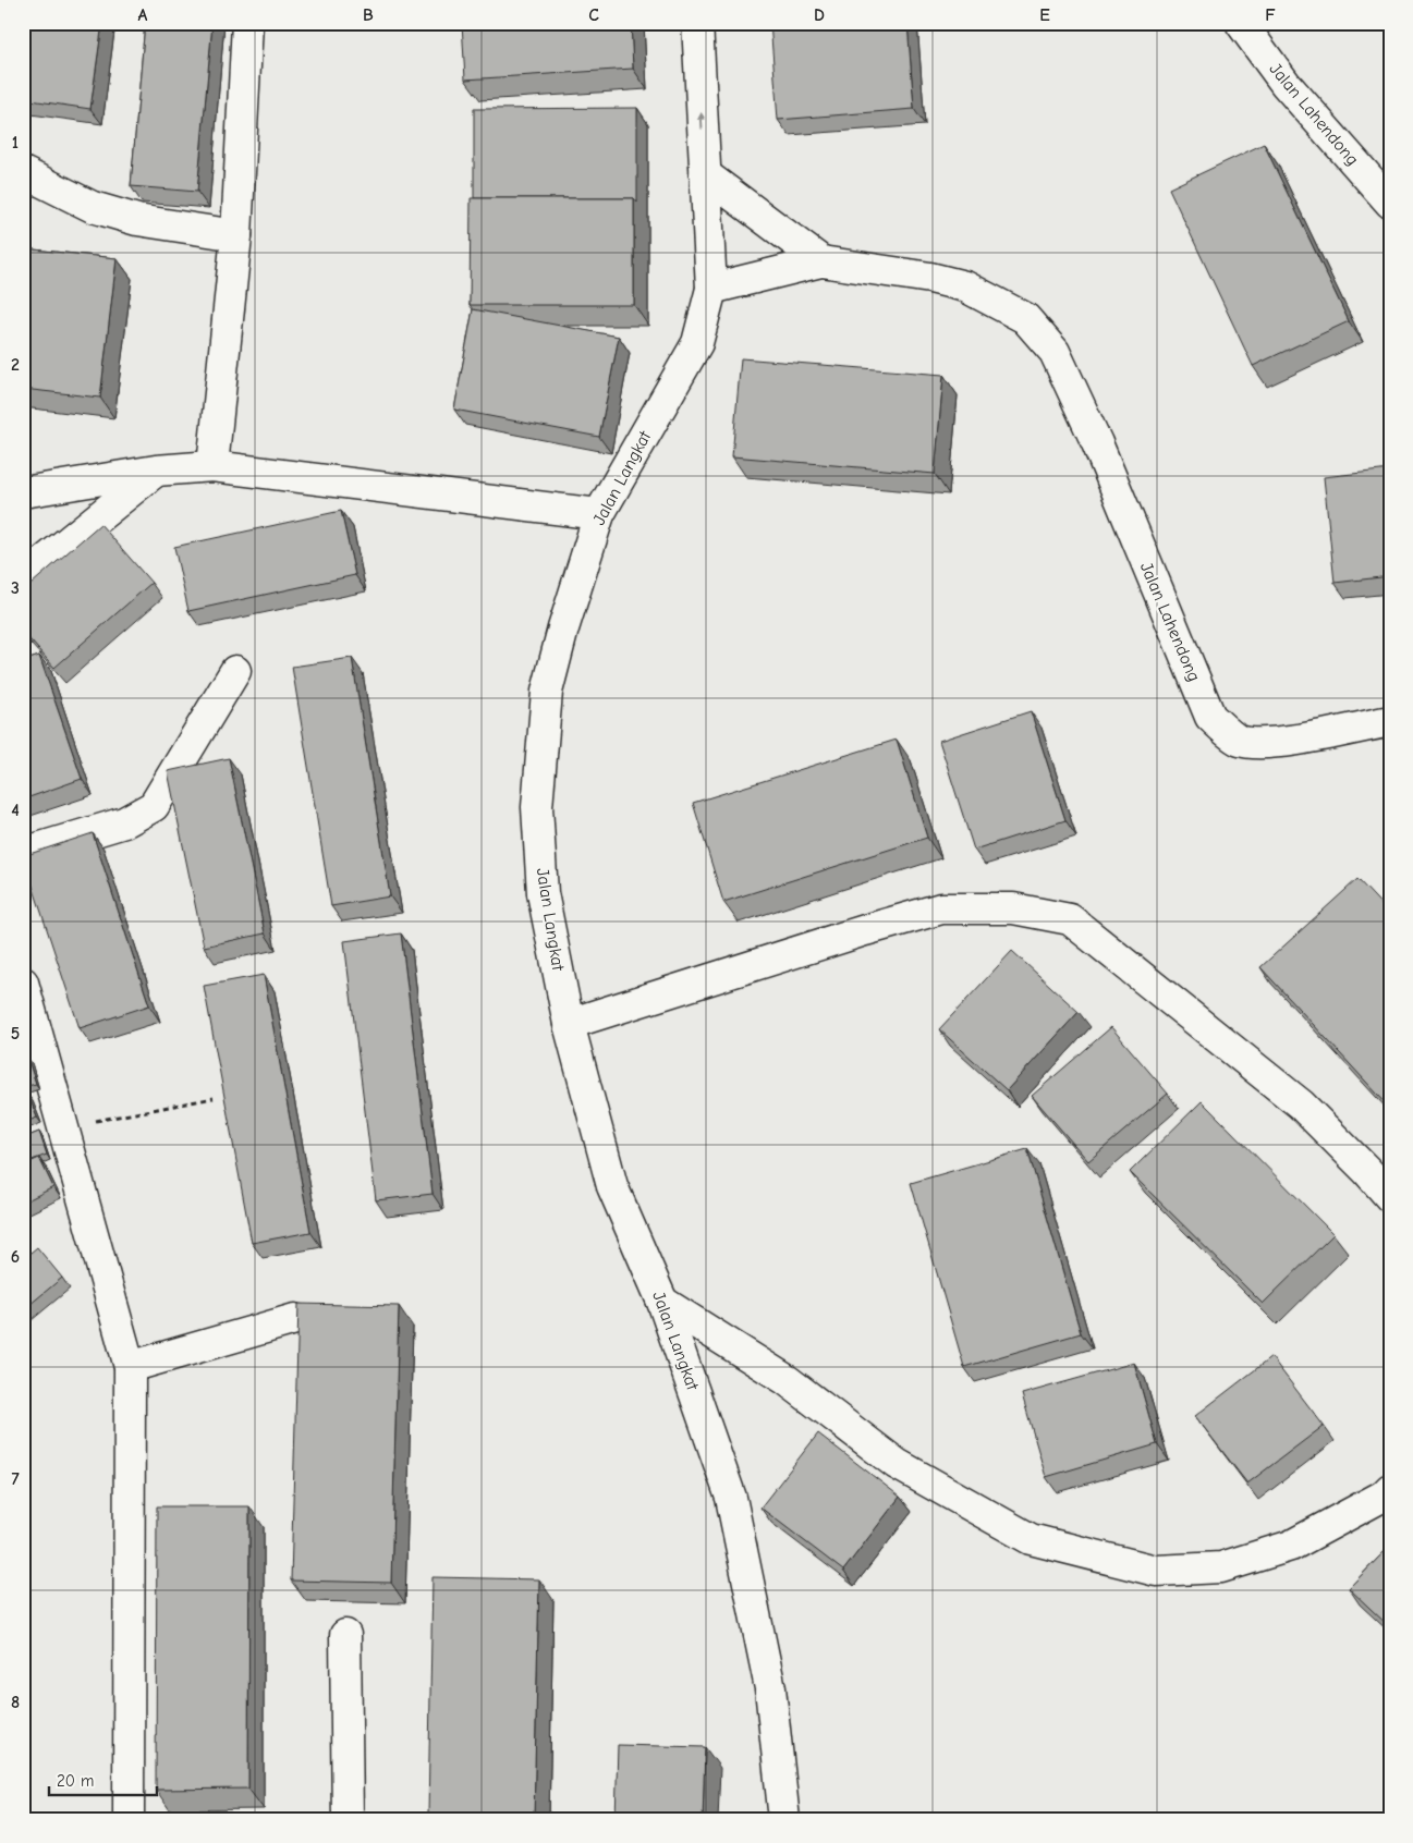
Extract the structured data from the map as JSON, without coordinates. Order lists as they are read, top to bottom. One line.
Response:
{"streets":{"street":["Jalan Lahendong","Jalan Langkat"]},"scale_bar":"20 m","grid":{"columns":["A","B","C","D","E","F"],"rows":["1","2","3","4","5","6","7","8"]}}
